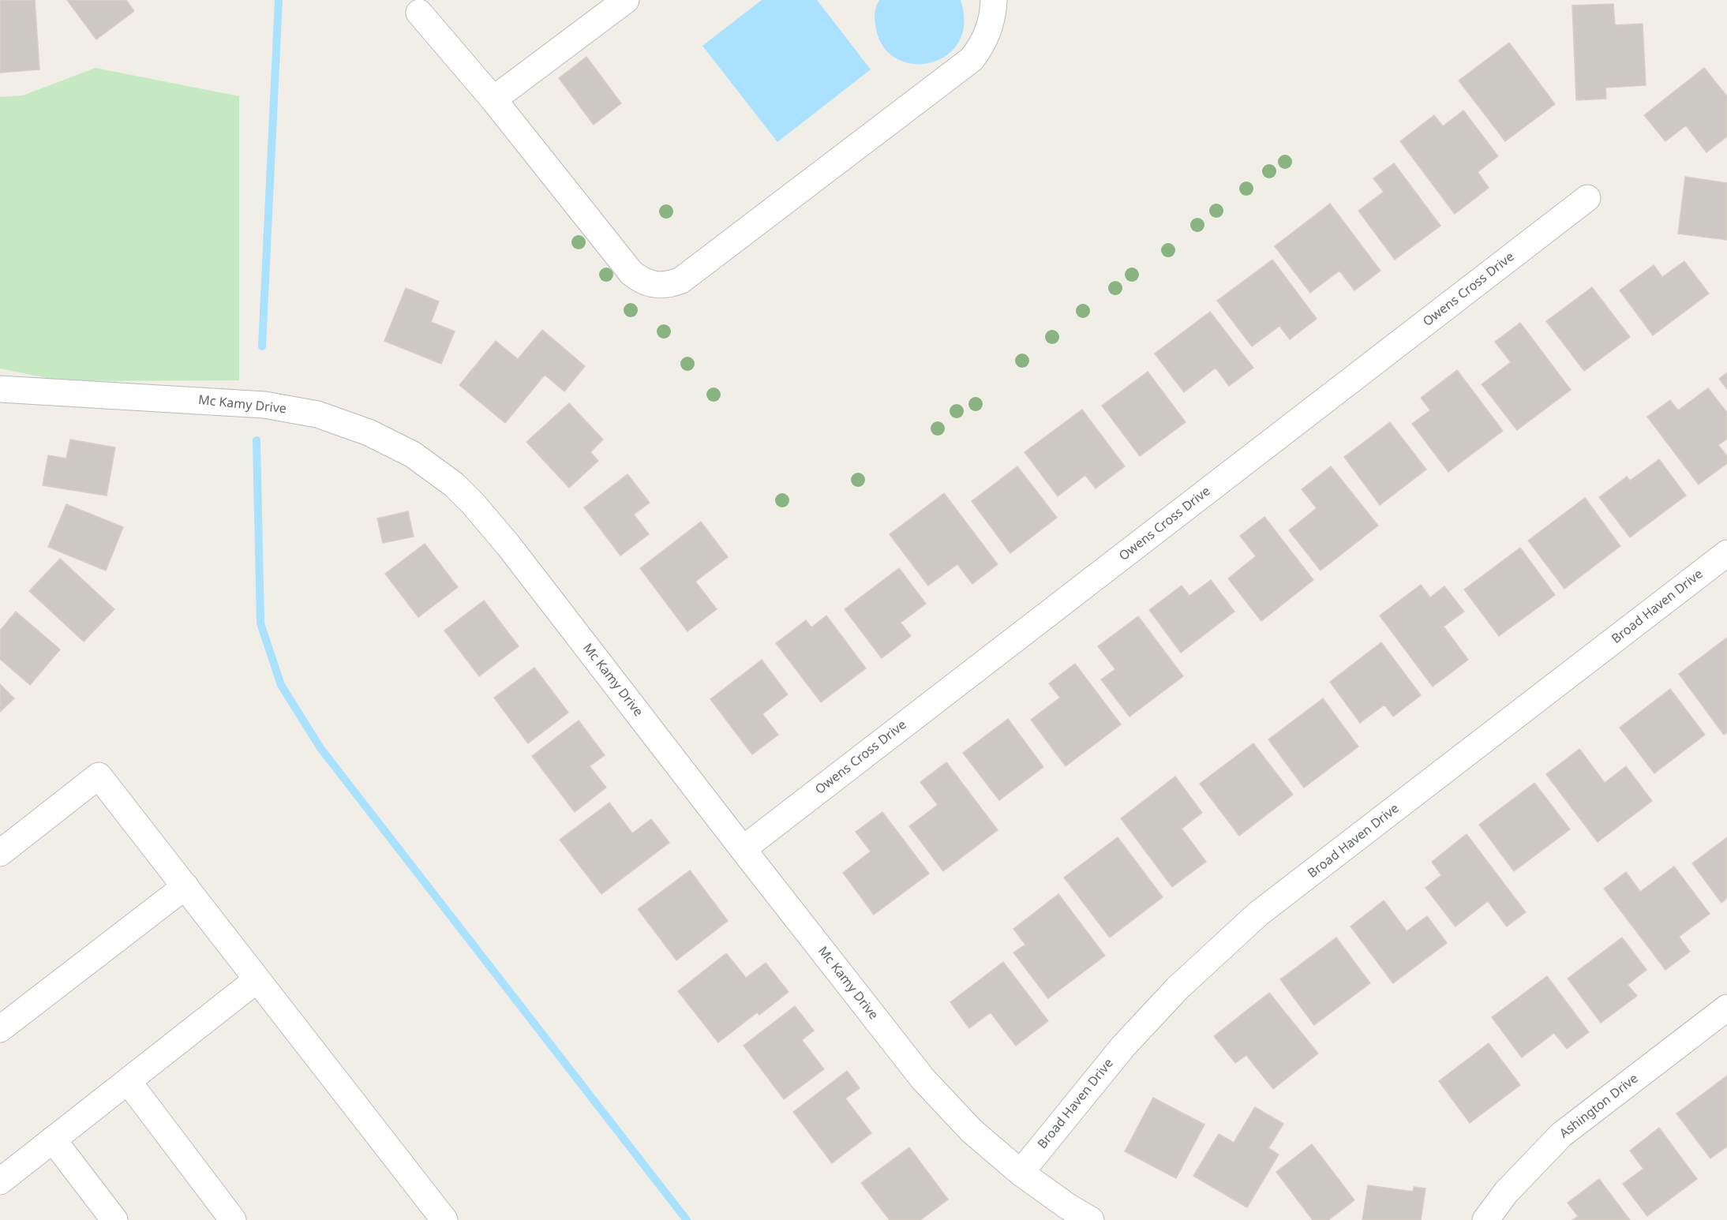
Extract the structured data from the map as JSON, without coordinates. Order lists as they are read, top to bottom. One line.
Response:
{"streets":{"street":["Owens Cross Drive","Mc Kamy Drive","Broad Haven Drive","Ashington Drive"]},"crossings":[["Owens Cross Drive","Mc Kamy Drive"],["Mc Kamy Drive","Broad Haven Drive"]]}
